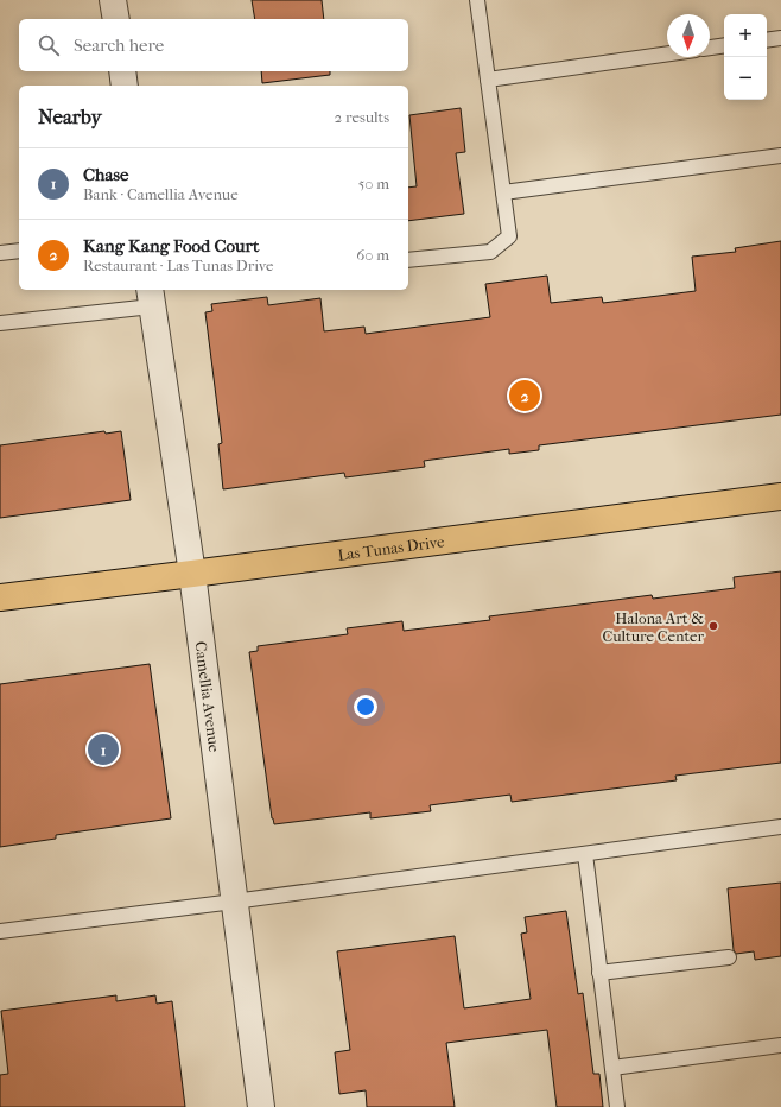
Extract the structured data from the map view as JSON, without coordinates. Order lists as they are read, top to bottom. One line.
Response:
{"streets":{"main road":["Las Tunas Drive"],"street":["Camellia Avenue"]},"crossings":[["Las Tunas Drive","Camellia Avenue"]],"places":["Halona Art & Culture Center"],"north":"bottom","page":{"map_buttons":["+","−"],"search":"Search here","heading":["Nearby","2 results"],"list":[{"mark":"1","name":"Chase","note":"Bank · Camellia Avenue","value":"50 m"},{"mark":"2","name":"Kang Kang Food Court","note":"Restaurant · Las Tunas Drive","value":"60 m"}],"pins":["2","1"]}}
